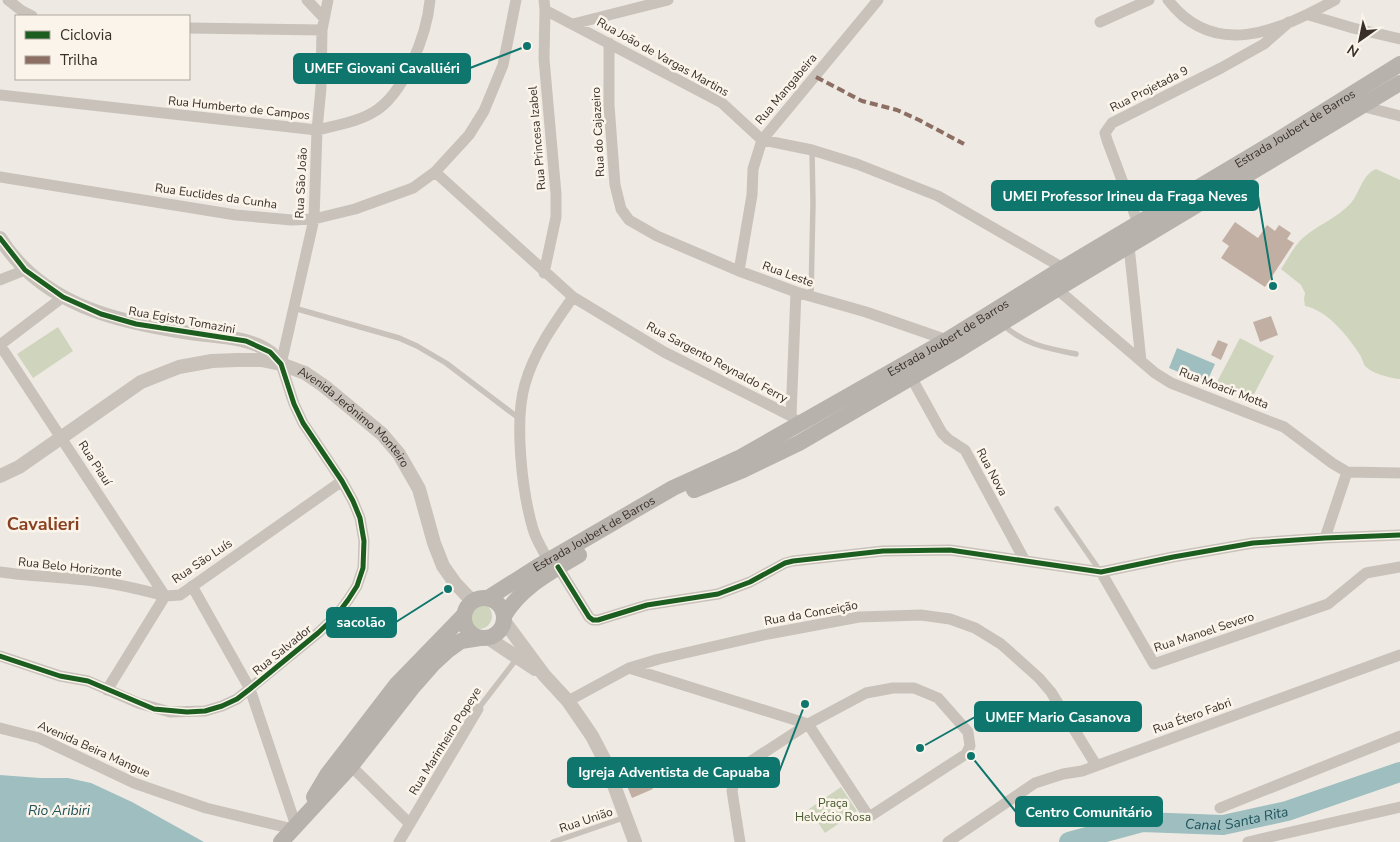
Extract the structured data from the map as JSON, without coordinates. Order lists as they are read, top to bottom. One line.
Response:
{"streets":{"main road":["Estrada Joubert de Barros"],"street":["Rua João de Vargas Martins","Rua Mangabeira","Rua Projetada 9","Rua Humberto de Campos","Rua do Cajazeiro","Rua Princesa Izabel","Rua São João","Rua Euclides da Cunha","Rua Leste","Rua Egisto Tomazini","Rua Sargento Reynaldo Ferry","Rua Moacir Motta","Avenida Jerônimo Monteiro","Rua Piauí","Rua Nova","Rua São Luís","Rua Belo Horizonte","Rua da Conceição","Rua Manoel Severo","Rua Salvador","Rua Étero Fabri","Rua Marinheiro Popeye","Avenida Beira Mangue"],"lane":["Rua União"]},"crossings":[["Rua João de Vargas Martins","Rua Mangabeira"],["Rua João de Vargas Martins","Rua do Cajazeiro"],["Rua João de Vargas Martins","Rua Princesa Izabel"],["Rua Mangabeira","Rua Leste"],["Rua Projetada 9","Estrada Joubert de Barros"],["Rua Humberto de Campos","Rua São João"],["Estrada Joubert de Barros","Rua Leste"],["Estrada Joubert de Barros","Rua Sargento Reynaldo Ferry"],["Estrada Joubert de Barros","Rua Moacir Motta"],["Estrada Joubert de Barros","Avenida Jerônimo Monteiro"],["Estrada Joubert de Barros","Rua Nova"],["Rua do Cajazeiro","Rua Leste"],["Rua Princesa Izabel","Rua Sargento Reynaldo Ferry"],["Rua São João","Rua Euclides da Cunha"],["Rua São João","Rua Egisto Tomazini"],["Rua São João","Avenida Jerônimo Monteiro"],["Rua São João","Rua Salvador"],["Rua Euclides da Cunha","Rua Sargento Reynaldo Ferry"],["Rua Egisto Tomazini","Avenida Jerônimo Monteiro"],["Rua Egisto Tomazini","Rua Salvador"],["Avenida Jerônimo Monteiro","Rua Piauí"],["Avenida Jerônimo Monteiro","Rua Salvador"],["Rua Piauí","Rua São Luís"],["Rua Piauí","Rua Belo Horizonte"],["Rua São Luís","Rua Belo Horizonte"],["Rua São Luís","Rua Salvador"],["Rua da Conceição","Rua Étero Fabri"]],"districts":["Cavalieri"],"water":["Rio Aribiri","Canal Santa Rita"],"parks":["Praça Helvécio Rosa"],"places":["UMEF Giovani Cavalliéri","UMEI Professor Irineu da Fraga Neves","sacolão","Igreja Adventista de Capuaba","UMEF Mario Casanova","Centro Comunitário"],"legend":["Ciclovia","Trilha"],"north":"bottom left"}
